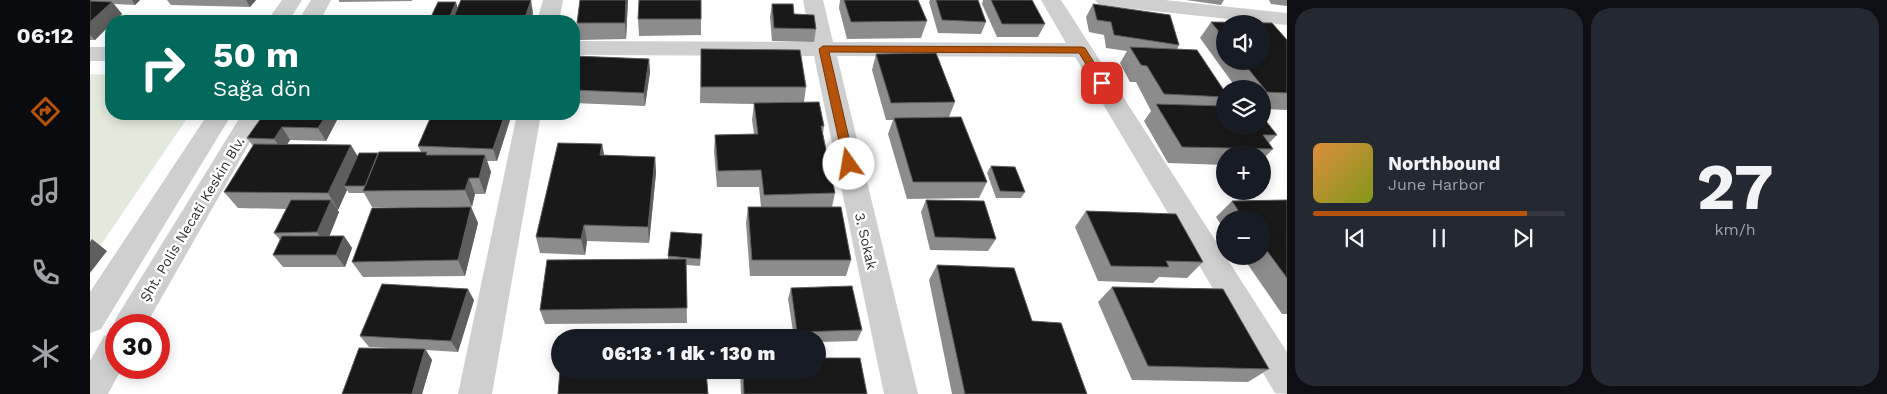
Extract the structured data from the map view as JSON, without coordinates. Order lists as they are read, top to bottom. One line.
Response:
{"streets":{"street":["Şht. Polis Necati Keskin Blv.","3. Sokak"]},"page":{"tabs":"06:12","tile":["27","km/h"],"map_buttons":["+","−"],"turn":["50 m","Sağa dön"],"song":["Northbound","June Harbor"],"limit":"30","trip":"06:13 · 1 dk · 130 m"}}
